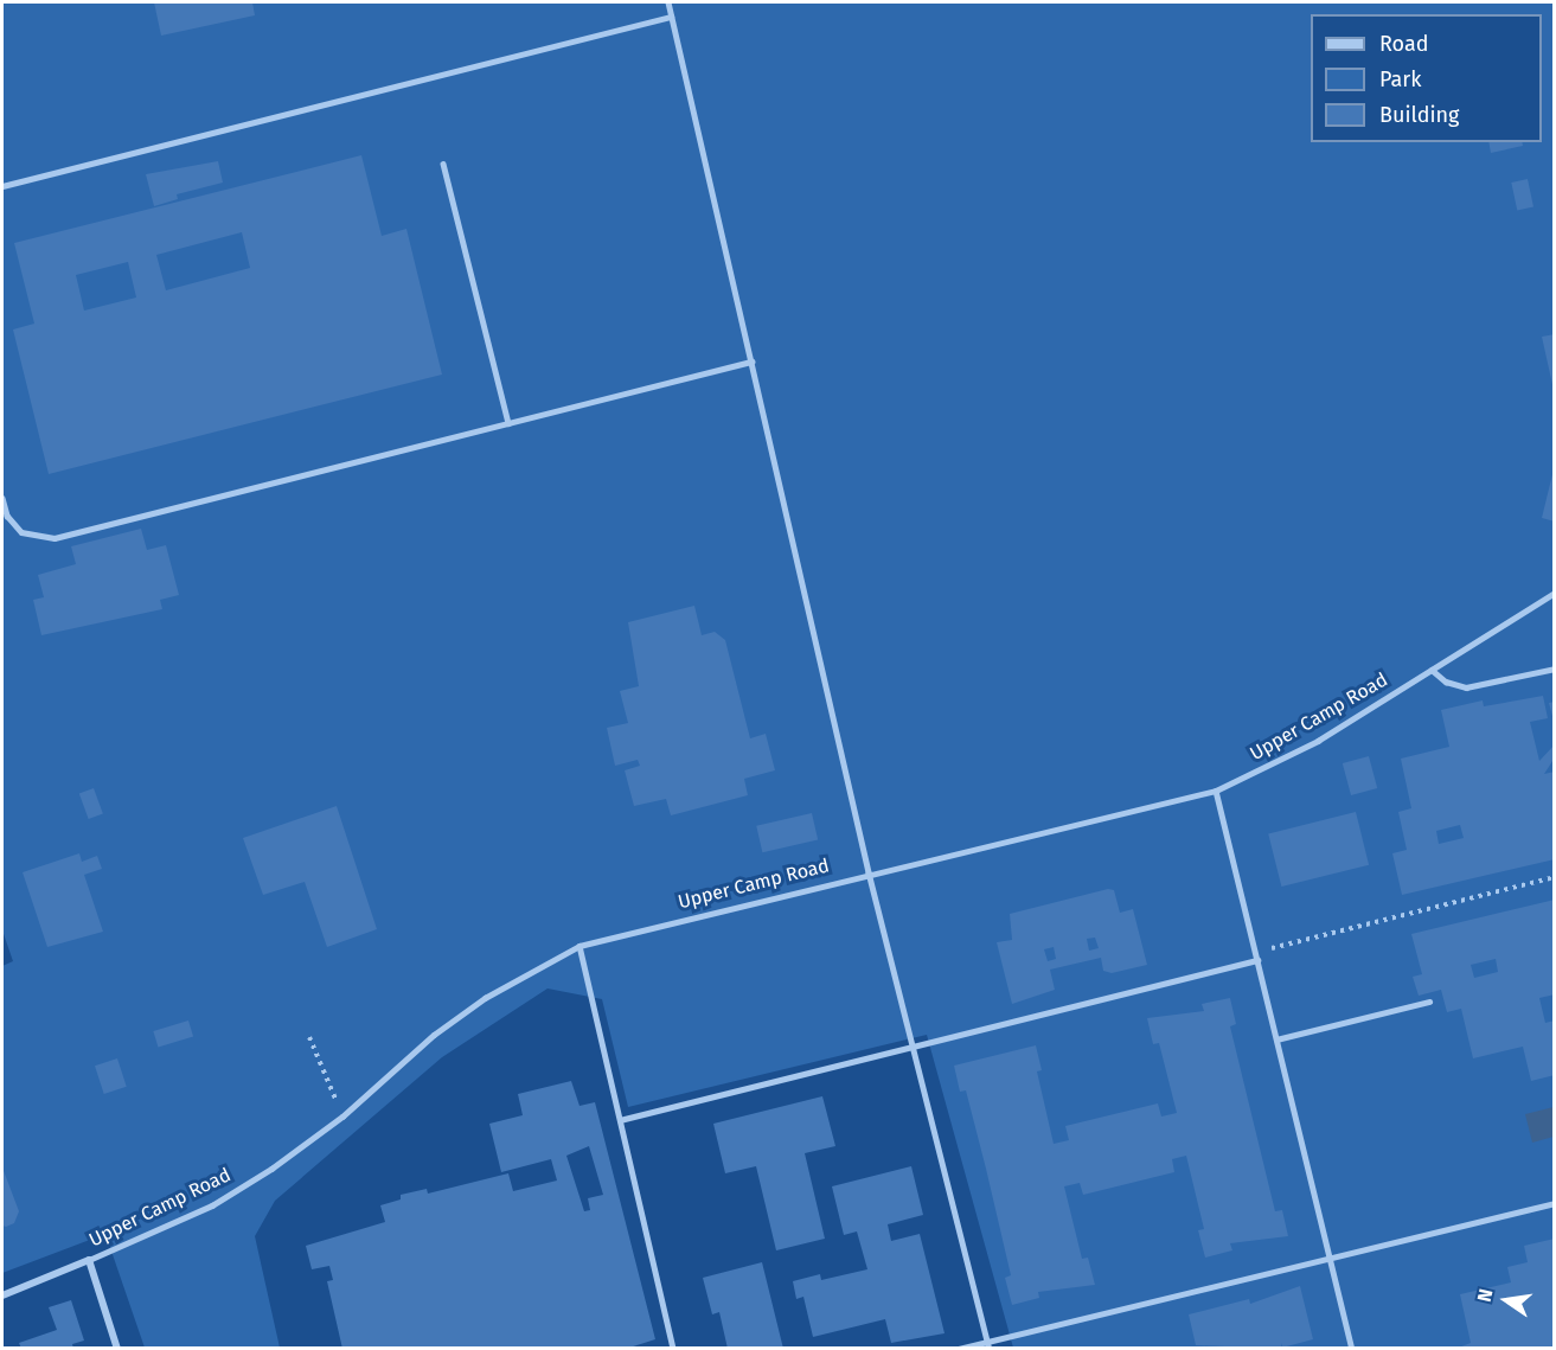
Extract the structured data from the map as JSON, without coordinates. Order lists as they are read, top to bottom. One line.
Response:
{"streets":{"street":["Upper Camp Road"]},"legend":["Road","Park","Building"],"north":"left"}
